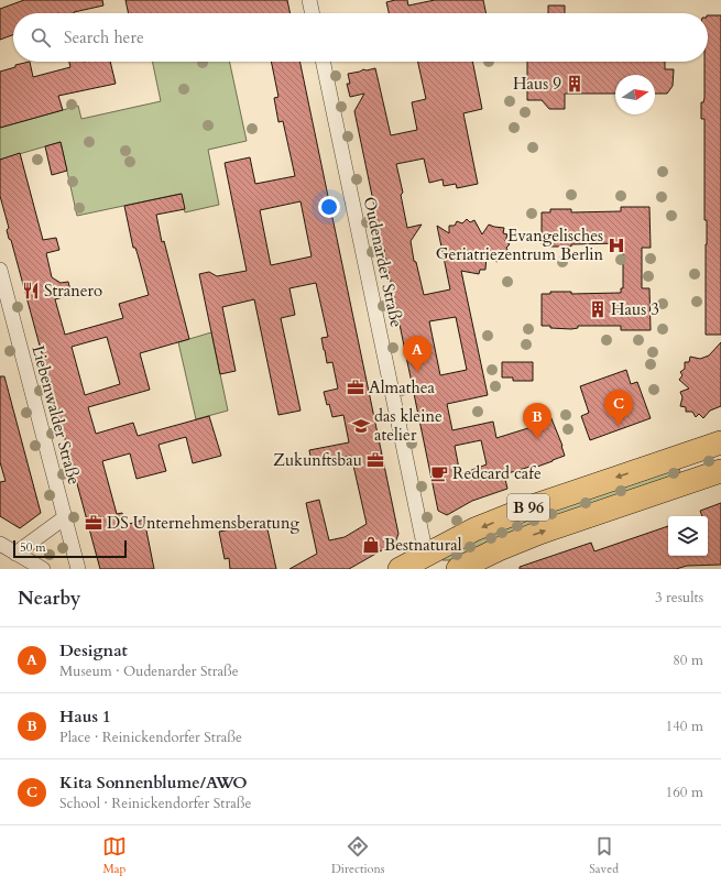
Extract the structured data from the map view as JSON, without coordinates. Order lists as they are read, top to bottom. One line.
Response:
{"streets":{"main road":["B 96"],"street":["Oudenarder Straße","Liebenwalder Straße"]},"crossings":[["Oudenarder Straße","B 96"]],"places":{"building":["Haus 9","Haus 3"],"hospital":["Evangelisches Geriatriezentrum Berlin"],"restaurant":["Stranero"],"office":["Almathea","Zukunftsbau","DS Unternehmensberatung"],"school or university":["das kleine atelier"],"cafe":["Redcard cafe"],"shop":["Bestnatural"]},"scale_bar":"50 m","north":"right","page":{"search":"Search here","pins":["A","C","B"],"scale":"50 m","heading":["Nearby","3 results"],"list":[{"mark":"A","name":"Designat","note":"Museum · Oudenarder Straße","value":"80 m"},{"mark":"B","name":"Haus 1","note":"Place · Reinickendorfer Straße","value":"140 m"},{"mark":"C","name":"Kita Sonnenblume/AWO","note":"School · Reinickendorfer Straße","value":"160 m"}],"nav":["Map","Directions","Saved"]}}
